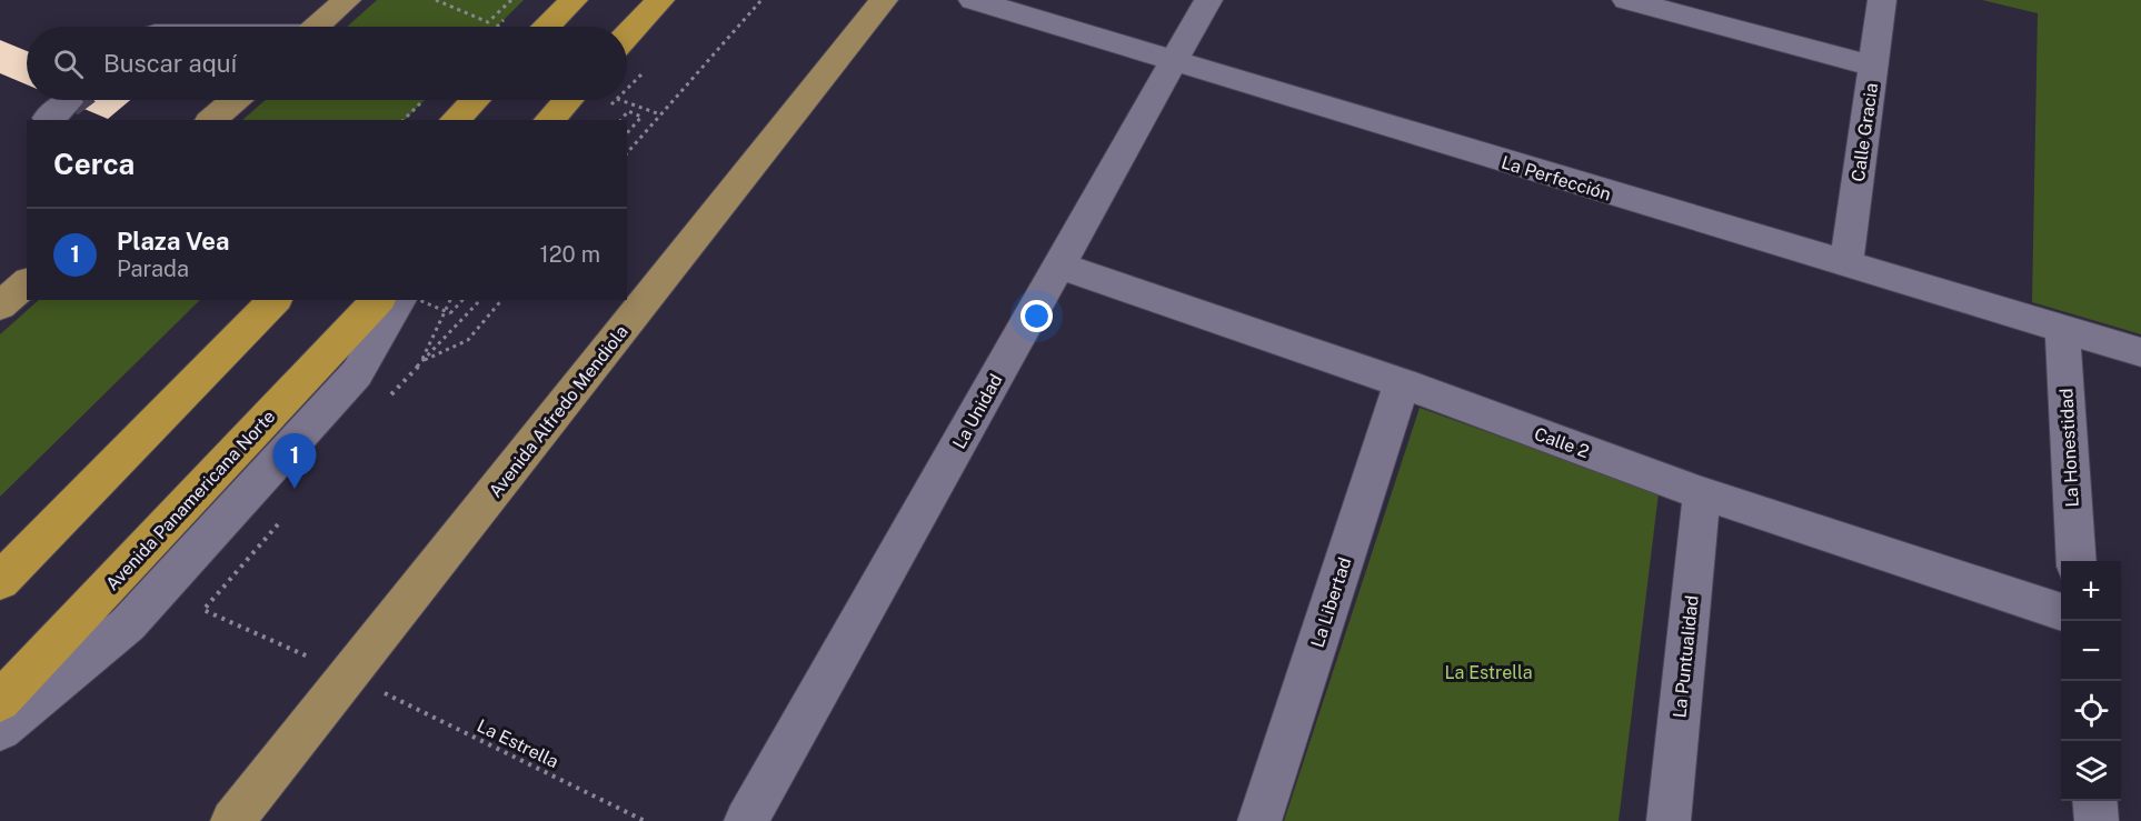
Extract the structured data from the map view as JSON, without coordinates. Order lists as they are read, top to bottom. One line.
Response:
{"streets":{"highway":["Avenida Panamericana Norte"],"main road":["Avenida Alfredo Mendiola"],"street":["Calle Gracia","La Perfección","La Unidad","Calle 2","La Honestidad","La Libertad","La Puntualidad"],"path":["La Estrella"]},"crossings":[["Calle Gracia","La Perfección"],["La Perfección","La Unidad"],["La Perfección","La Honestidad"],["La Unidad","Calle 2"],["Calle 2","La Libertad"],["Calle 2","La Puntualidad"]],"parks":["La Estrella"],"page":{"search":"Buscar aquí","heading":"Cerca","list":[{"mark":"1","name":"Plaza Vea","note":"Parada","value":"120 m"}],"pins":"1","map_buttons":["+","−"]}}
